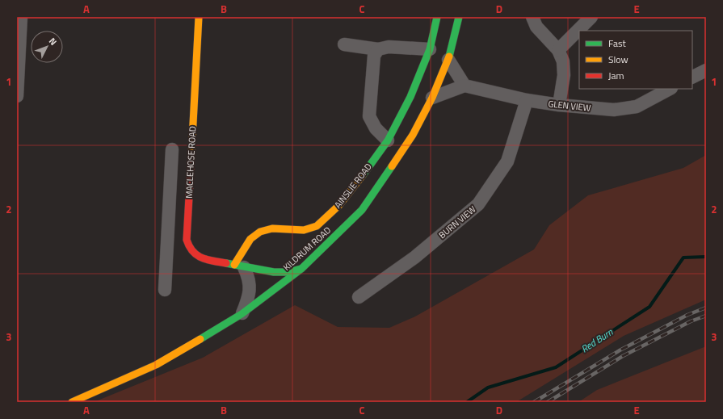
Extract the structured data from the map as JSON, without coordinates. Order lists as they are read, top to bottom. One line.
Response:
{"streets":{"street":["GLEN VIEW","MACLEHOSE ROAD","AINSLIE ROAD","BURN VIEW","KILDRUM ROAD"]},"crossings":[["GLEN VIEW","BURN VIEW"],["MACLEHOSE ROAD","AINSLIE ROAD"],["MACLEHOSE ROAD","KILDRUM ROAD"]],"water":["Red Burn"],"legend":["Fast","Slow","Jam"],"north":"top right","grid":{"columns":["A","B","C","D","E"],"rows":["1","2","3"]}}
